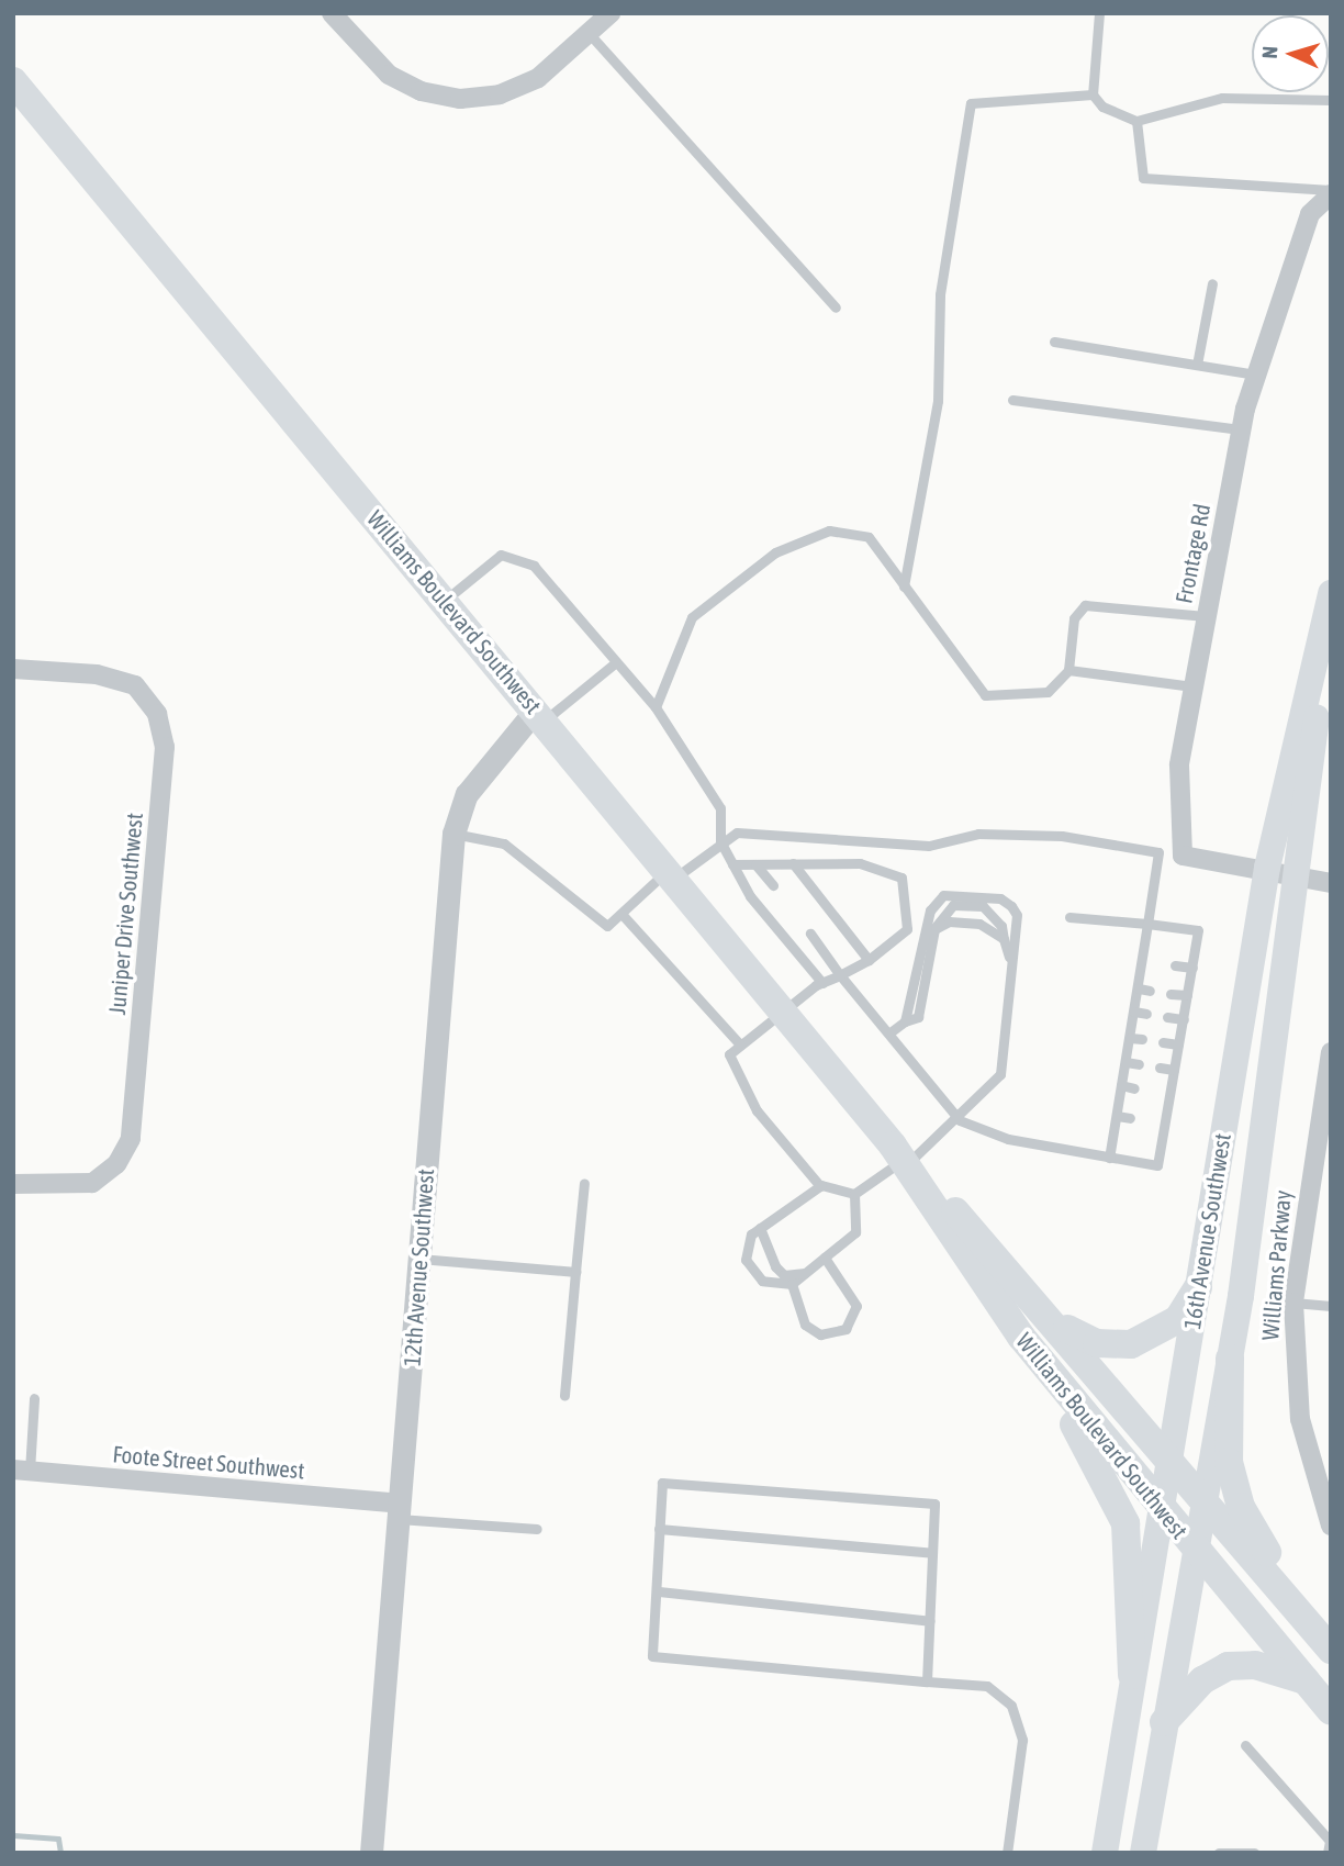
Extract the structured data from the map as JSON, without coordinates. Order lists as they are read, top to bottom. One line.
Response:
{"streets":{"main road":["Williams Boulevard Southwest","16th Avenue Southwest"],"street":["Frontage Rd","Juniper Drive Southwest","Williams Parkway","12th Avenue Southwest","Foote Street Southwest"]},"crossings":[["Williams Boulevard Southwest","16th Avenue Southwest"],["Williams Boulevard Southwest","12th Avenue Southwest"],["12th Avenue Southwest","Foote Street Southwest"]],"north":"left"}
